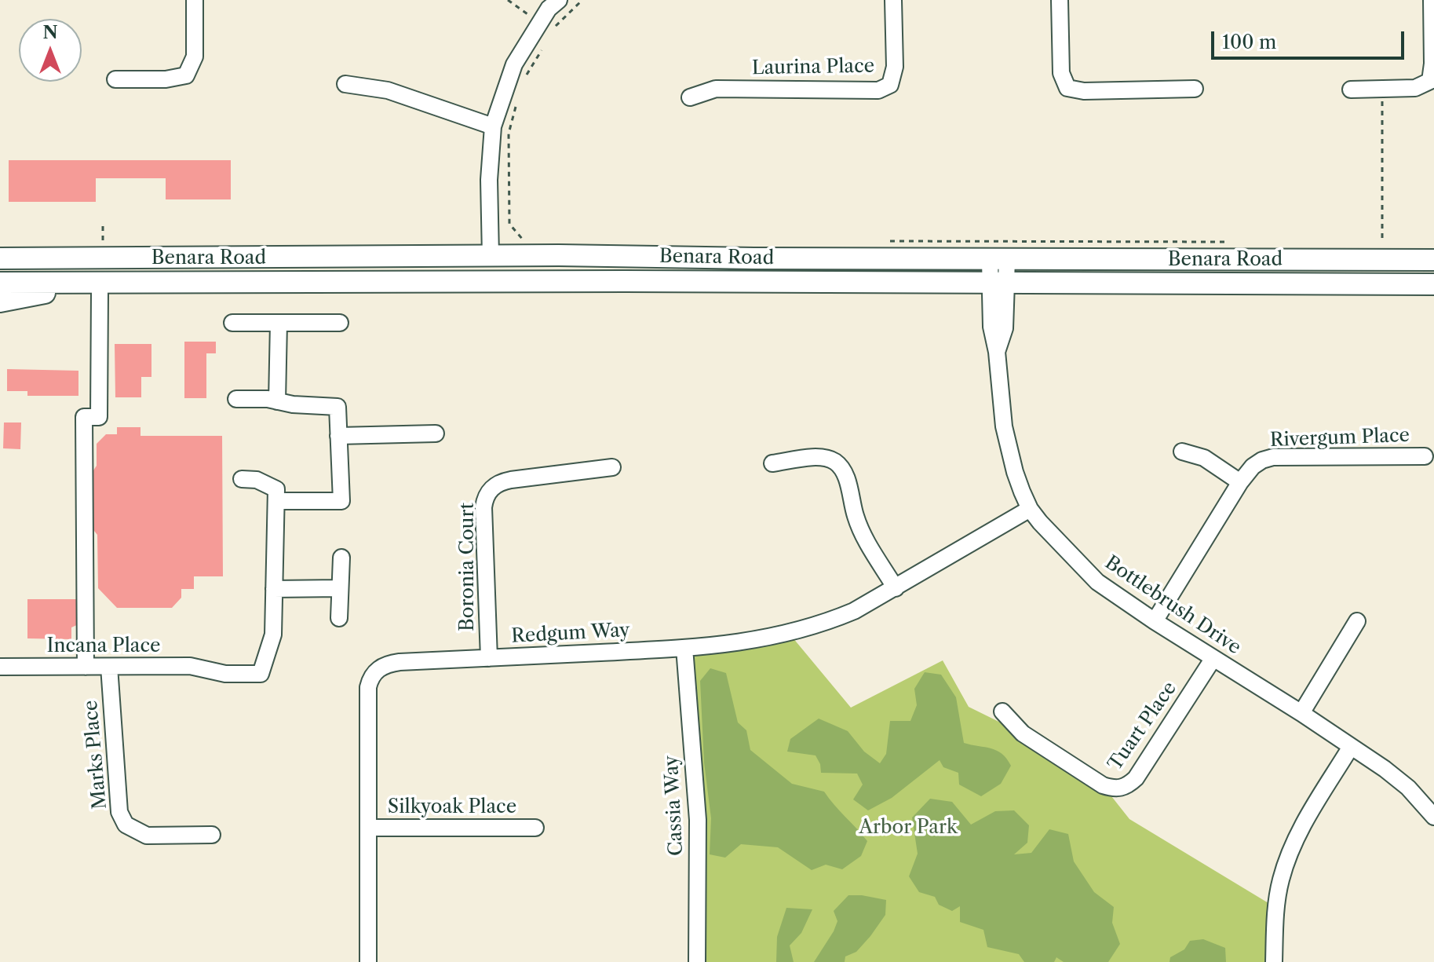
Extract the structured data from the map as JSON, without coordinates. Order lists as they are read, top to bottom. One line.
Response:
{"streets":{"main road":["Benara Road"],"street":["Laurina Place","Rivergum Place","Boronia Court","Bottlebrush Drive","Redgum Way","Incana Place","Tuart Place","Marks Place","Cassia Way","Silkyoak Place"]},"crossings":[["Benara Road","Bottlebrush Drive"],["Rivergum Place","Bottlebrush Drive"],["Boronia Court","Redgum Way"],["Bottlebrush Drive","Redgum Way"],["Bottlebrush Drive","Tuart Place"],["Redgum Way","Cassia Way"],["Redgum Way","Silkyoak Place"],["Incana Place","Marks Place"]],"parks":["Arbor Park"],"scale_bar":"100 m","north":"top"}
